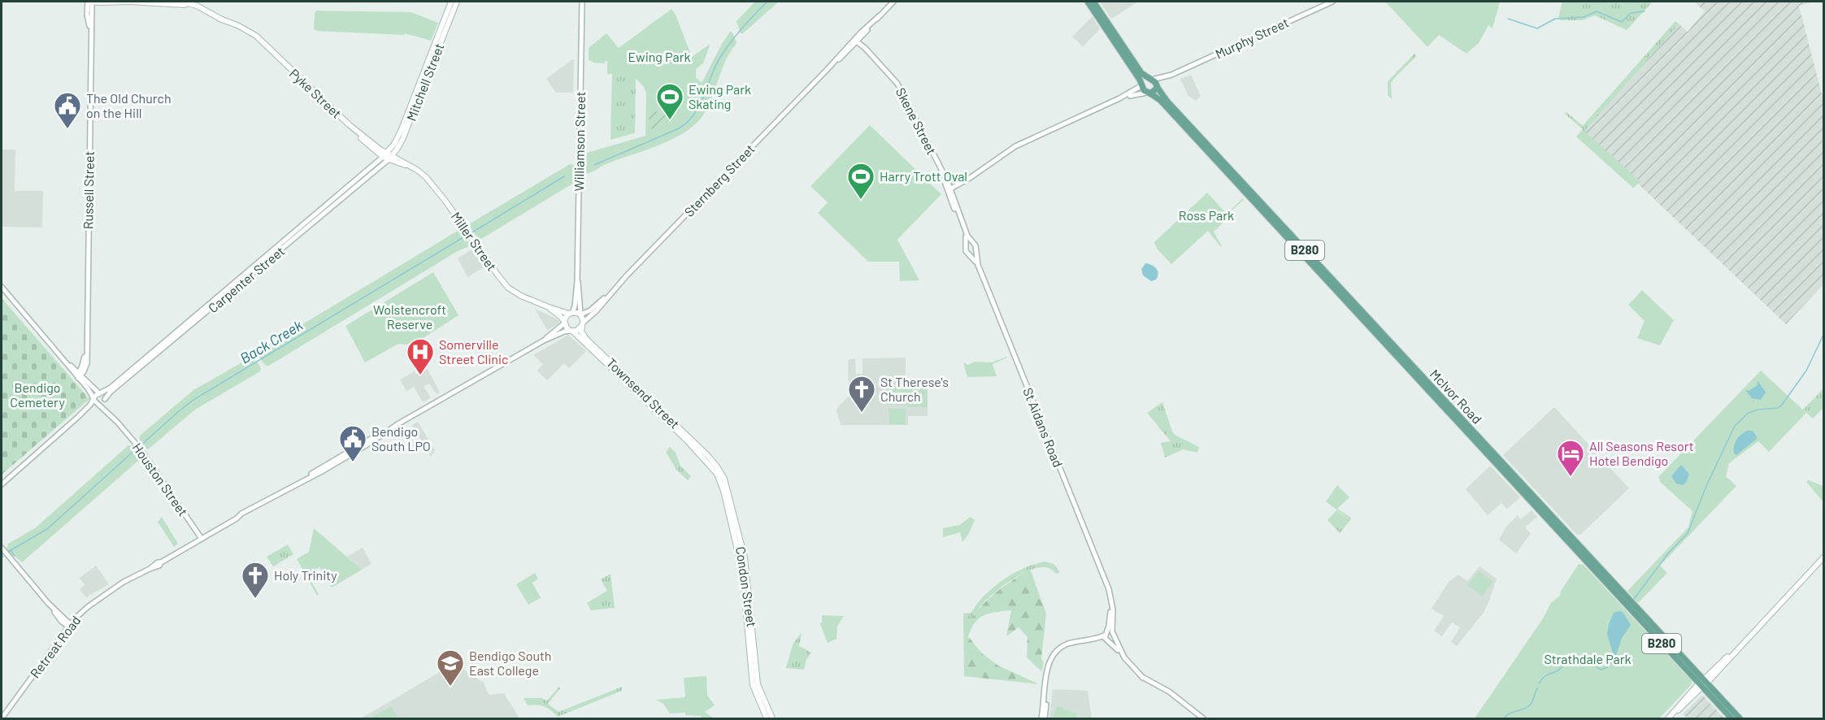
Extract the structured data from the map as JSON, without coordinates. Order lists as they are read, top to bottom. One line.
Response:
{"streets":{"main road":["Mitchell Street","Pyke Street","Miller Street","B280","Townsend Street","McIvor Road","Condon Street"],"street":["Murphy Street","Skene Street","Williamson Street","Sternberg Street","Russell Street","Carpenter Street","St Aidans Road","Houston Street","Retreat Road"]},"crossings":[["Murphy Street","B280"],["Murphy Street","McIvor Road"],["Mitchell Street","Pyke Street"],["Mitchell Street","Miller Street"],["Mitchell Street","Carpenter Street"],["Pyke Street","Miller Street"],["Pyke Street","Carpenter Street"],["Skene Street","Sternberg Street"],["Williamson Street","Sternberg Street"],["Williamson Street","Miller Street"],["Williamson Street","Townsend Street"],["Sternberg Street","Miller Street"],["Sternberg Street","Townsend Street"],["Miller Street","Carpenter Street"],["Miller Street","Townsend Street"],["B280","McIvor Road"],["Carpenter Street","Houston Street"],["Townsend Street","Condon Street"],["Houston Street","Retreat Road"]],"water":["Back Creek"],"parks":["Ewing Park","Ross Park","Wolstencroft Reserve","Bendigo Cemetery","Strathdale Park"],"places":{"sports":["Ewing Park Skating","Harry Trott Oval"],"public building":["The Old Church on the Hill","Bendigo South LPO"],"hospital":["Somerville Street Clinic"],"church":["St Therese's Church","Holy Trinity"],"hotel":["All Seasons Resort Hotel Bendigo"],"school or university":["Bendigo South East College"]}}
